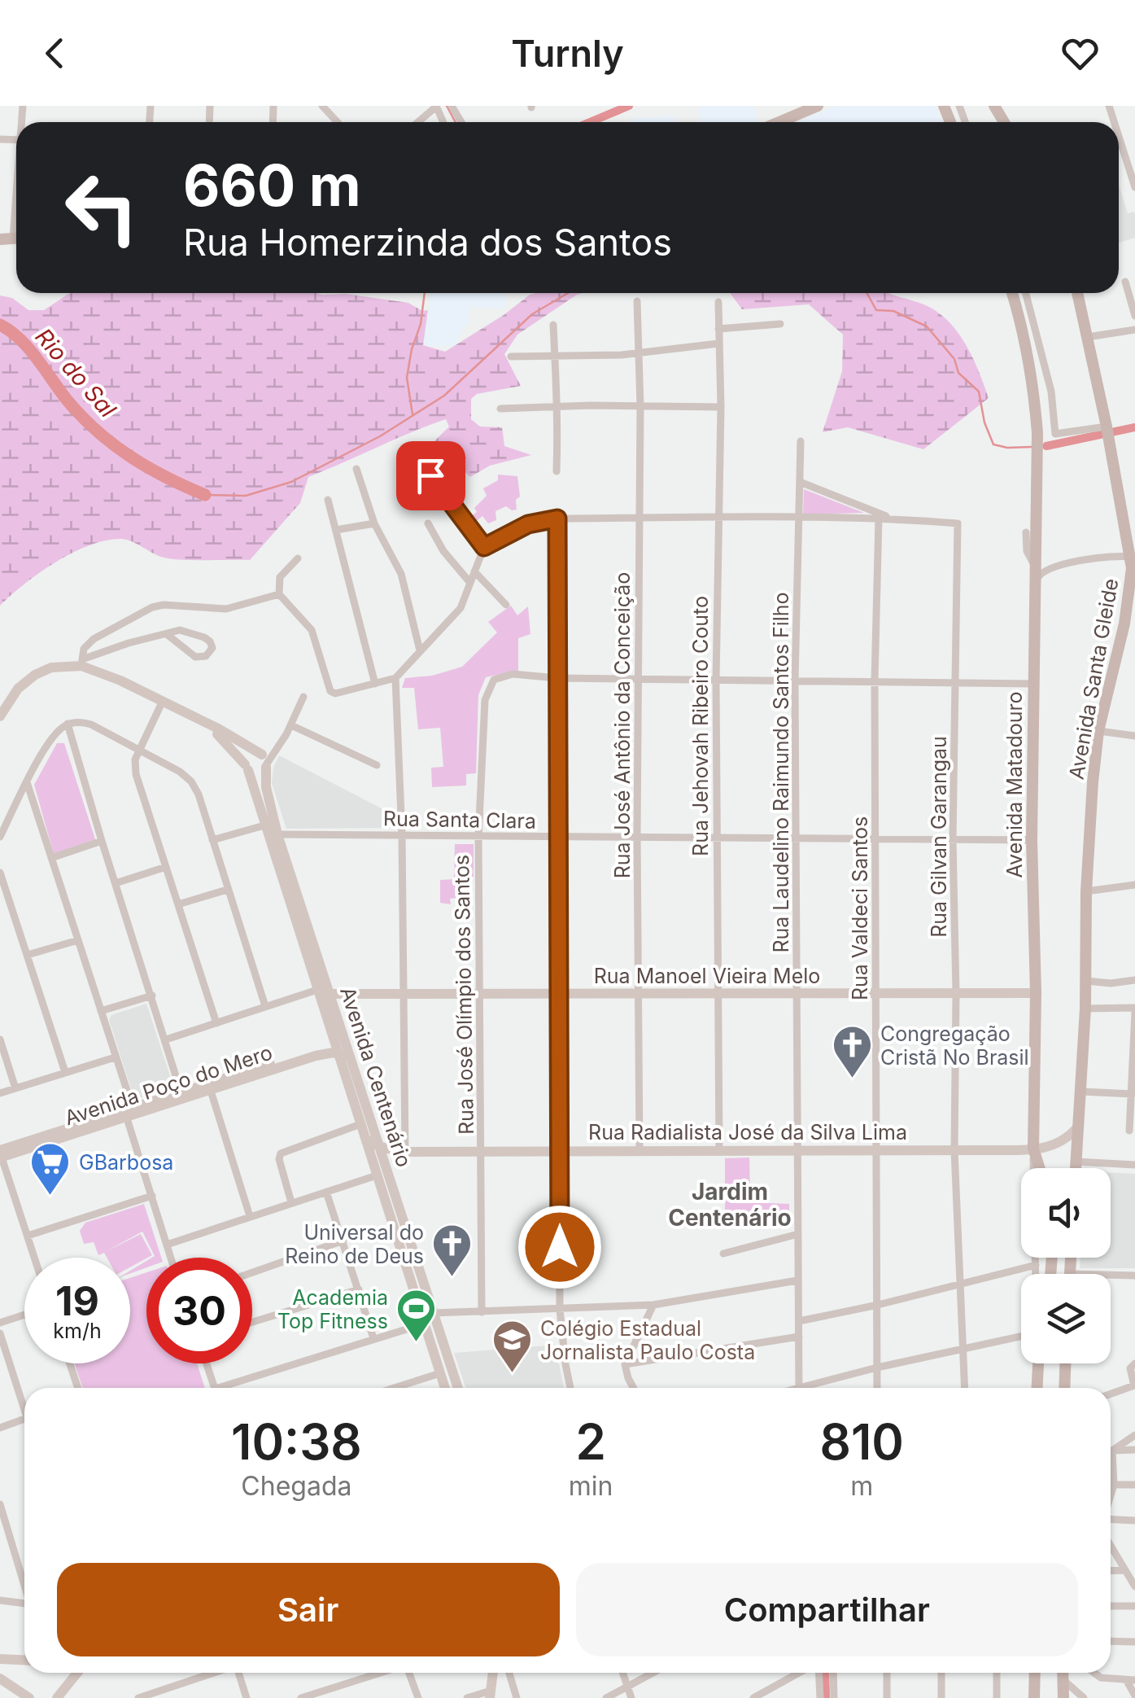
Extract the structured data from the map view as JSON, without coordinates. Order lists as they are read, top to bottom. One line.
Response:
{"streets":{"main road":["Avenida Santa Gleide","Avenida Matadouro"],"street":["Rua José Antônio da Conceição","Rua Jehovah Ribeiro Couto","Rua Laudelino Raimundo Santos Filho","Rua Santa Clara","Rua Gilvan Garangau","Rua Valdeci Santos","Rua Manoel Vieira Melo","Rua José Olímpio dos Santos","Avenida Centenário","Avenida Poço do Mero","Rua Radialista José da Silva Lima"]},"crossings":[["Rua José Antônio da Conceição","Rua Santa Clara"],["Rua José Antônio da Conceição","Rua Manoel Vieira Melo"],["Rua José Antônio da Conceição","Rua Radialista José da Silva Lima"],["Rua Jehovah Ribeiro Couto","Rua Santa Clara"],["Rua Jehovah Ribeiro Couto","Rua Manoel Vieira Melo"],["Rua Jehovah Ribeiro Couto","Rua Radialista José da Silva Lima"],["Rua Laudelino Raimundo Santos Filho","Rua Santa Clara"],["Rua Laudelino Raimundo Santos Filho","Rua Manoel Vieira Melo"],["Rua Laudelino Raimundo Santos Filho","Rua Radialista José da Silva Lima"],["Avenida Matadouro","Rua Santa Clara"],["Avenida Matadouro","Rua Manoel Vieira Melo"],["Avenida Matadouro","Rua Radialista José da Silva Lima"],["Rua Santa Clara","Rua Gilvan Garangau"],["Rua Santa Clara","Rua Valdeci Santos"],["Rua Santa Clara","Rua José Olímpio dos Santos"],["Rua Santa Clara","Avenida Centenário"],["Rua Gilvan Garangau","Rua Manoel Vieira Melo"],["Rua Gilvan Garangau","Rua Radialista José da Silva Lima"],["Rua Valdeci Santos","Rua Manoel Vieira Melo"],["Rua Valdeci Santos","Rua Radialista José da Silva Lima"],["Rua Manoel Vieira Melo","Rua José Olímpio dos Santos"],["Rua Manoel Vieira Melo","Avenida Centenário"],["Rua José Olímpio dos Santos","Rua Radialista José da Silva Lima"],["Avenida Centenário","Avenida Poço do Mero"],["Avenida Centenário","Rua Radialista José da Silva Lima"]],"districts":["Jardim Centenário"],"water":["Rio do Sal"],"places":{"church":["Congregação Cristã No Brasil","Universal do Reino de Deus"],"supermarket":["GBarbosa"],"sports":["Academia Top Fitness"],"school or university":["Colégio Estadual Jornalista Paulo Costa"]},"page":{"header":"Turnly","turn":["660 m","Rua Homerzinda dos Santos"],"speed":"19 km/h","limit":"30","eta":["10:38","Chegada","2","min","810","m"],"buttons":["Sair","Compartilhar"]}}
